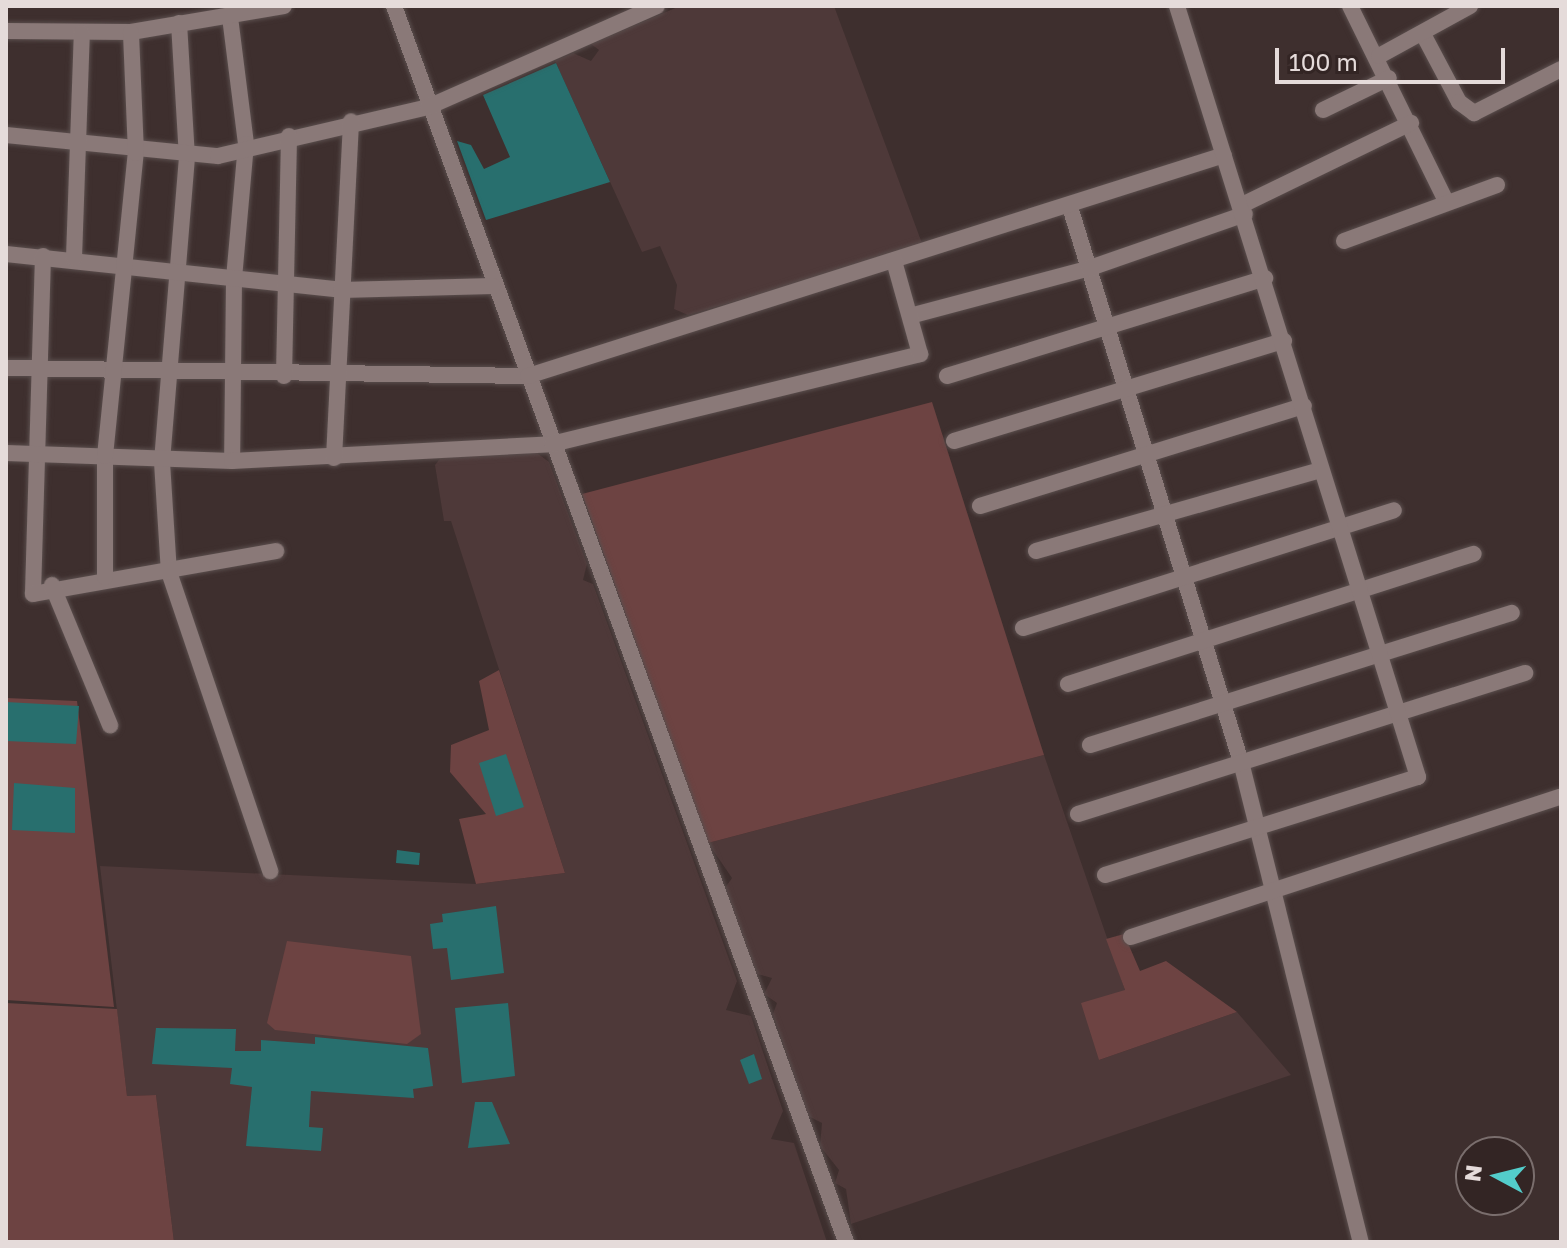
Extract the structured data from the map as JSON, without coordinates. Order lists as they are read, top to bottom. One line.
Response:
{"scale_bar":"100 m","north":"left"}
